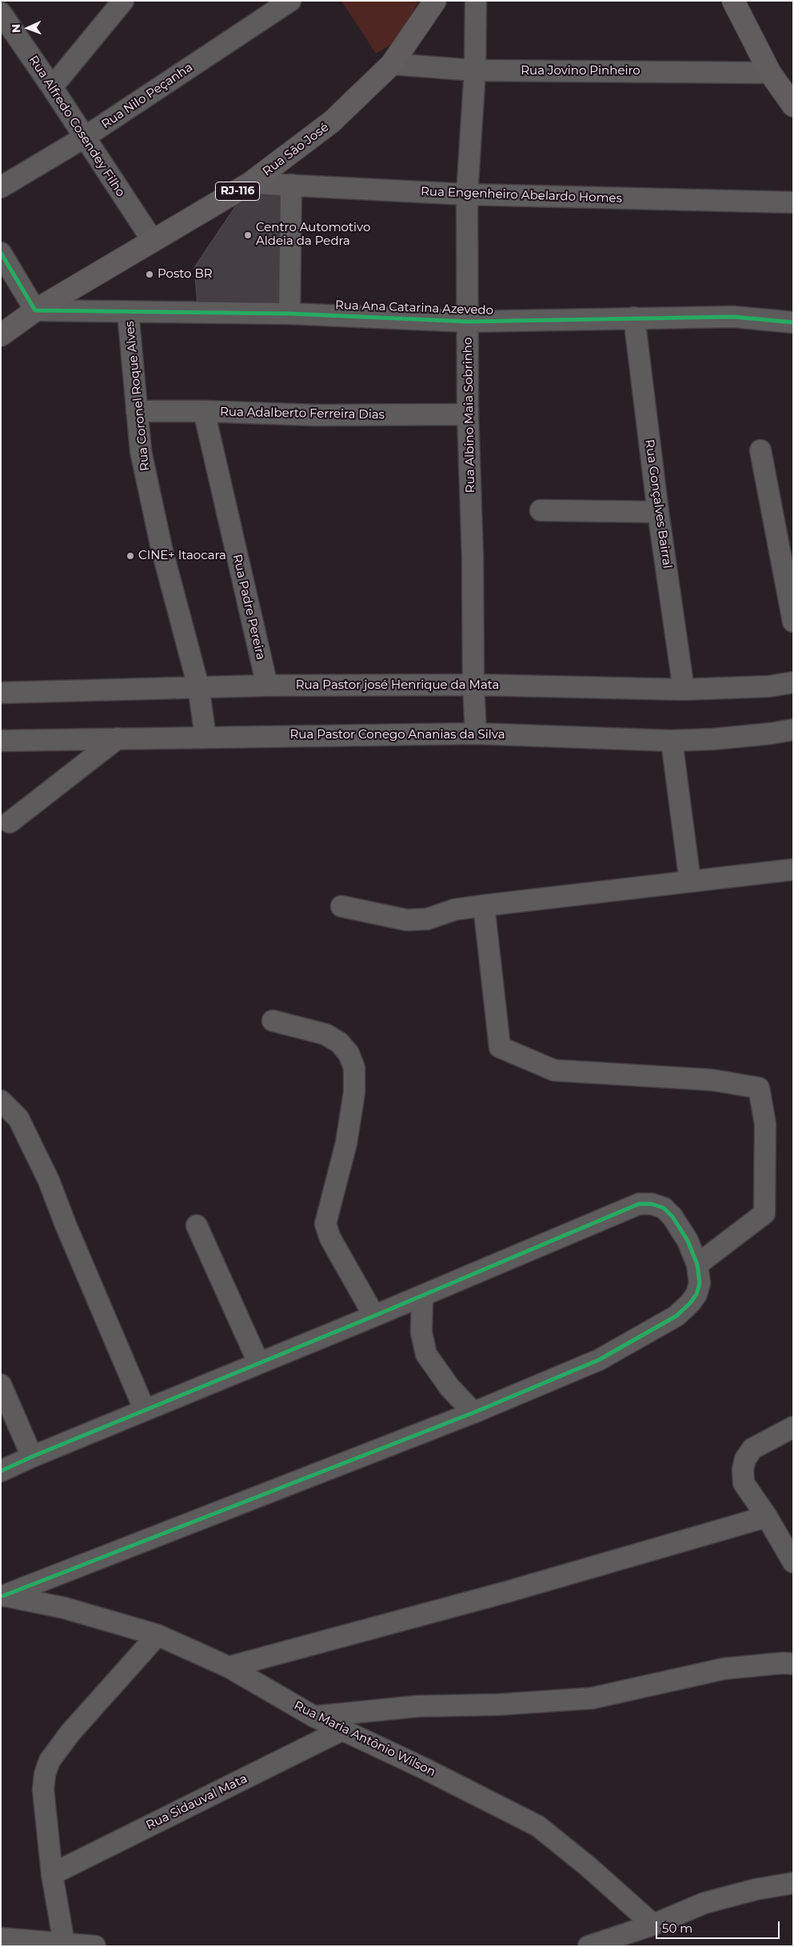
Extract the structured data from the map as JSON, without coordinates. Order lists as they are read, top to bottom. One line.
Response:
{"streets":{"main road":["Rua São José","RJ-116"],"street":["Rua Jovino Pinheiro","Rua Nilo Peçanha","Rua Alfredo Cosendey Filho","Rua Engenheiro Abelardo Homes","Rua Ana Catarina Azevedo","Rua Coronel Roque Alves","Rua Adalberto Ferreira Dias","Rua Albino Maia Sobrinho","Rua Gonçalves Bairral","Rua Padre Pereira","Rua Pastor josé Henrique da Mata","Rua Pastor Conego Ananias da Silva","Rua Maria Antônio Wilson","Rua Sidauval Mata"]},"crossings":[["Rua Jovino Pinheiro","Rua São José"],["Rua Jovino Pinheiro","Rua Albino Maia Sobrinho"],["Rua Nilo Peçanha","Rua Alfredo Cosendey Filho"],["Rua Alfredo Cosendey Filho","Rua São José"],["Rua São José","Rua Engenheiro Abelardo Homes"],["Rua São José","Rua Ana Catarina Azevedo"],["Rua Engenheiro Abelardo Homes","Rua Albino Maia Sobrinho"],["Rua Ana Catarina Azevedo","Rua Coronel Roque Alves"],["Rua Ana Catarina Azevedo","Rua Albino Maia Sobrinho"],["Rua Ana Catarina Azevedo","Rua Gonçalves Bairral"],["Rua Coronel Roque Alves","Rua Adalberto Ferreira Dias"],["Rua Coronel Roque Alves","Rua Pastor josé Henrique da Mata"],["Rua Coronel Roque Alves","Rua Pastor Conego Ananias da Silva"],["Rua Adalberto Ferreira Dias","Rua Albino Maia Sobrinho"],["Rua Adalberto Ferreira Dias","Rua Padre Pereira"],["Rua Albino Maia Sobrinho","Rua Pastor josé Henrique da Mata"],["Rua Albino Maia Sobrinho","Rua Pastor Conego Ananias da Silva"],["Rua Gonçalves Bairral","Rua Pastor josé Henrique da Mata"],["Rua Padre Pereira","Rua Pastor josé Henrique da Mata"],["Rua Maria Antônio Wilson","Rua Sidauval Mata"]],"places":["Centro Automotivo Aldeia da Pedra","Posto BR","CINE+ Itaocara"],"scale_bar":"50 m","north":"left"}
